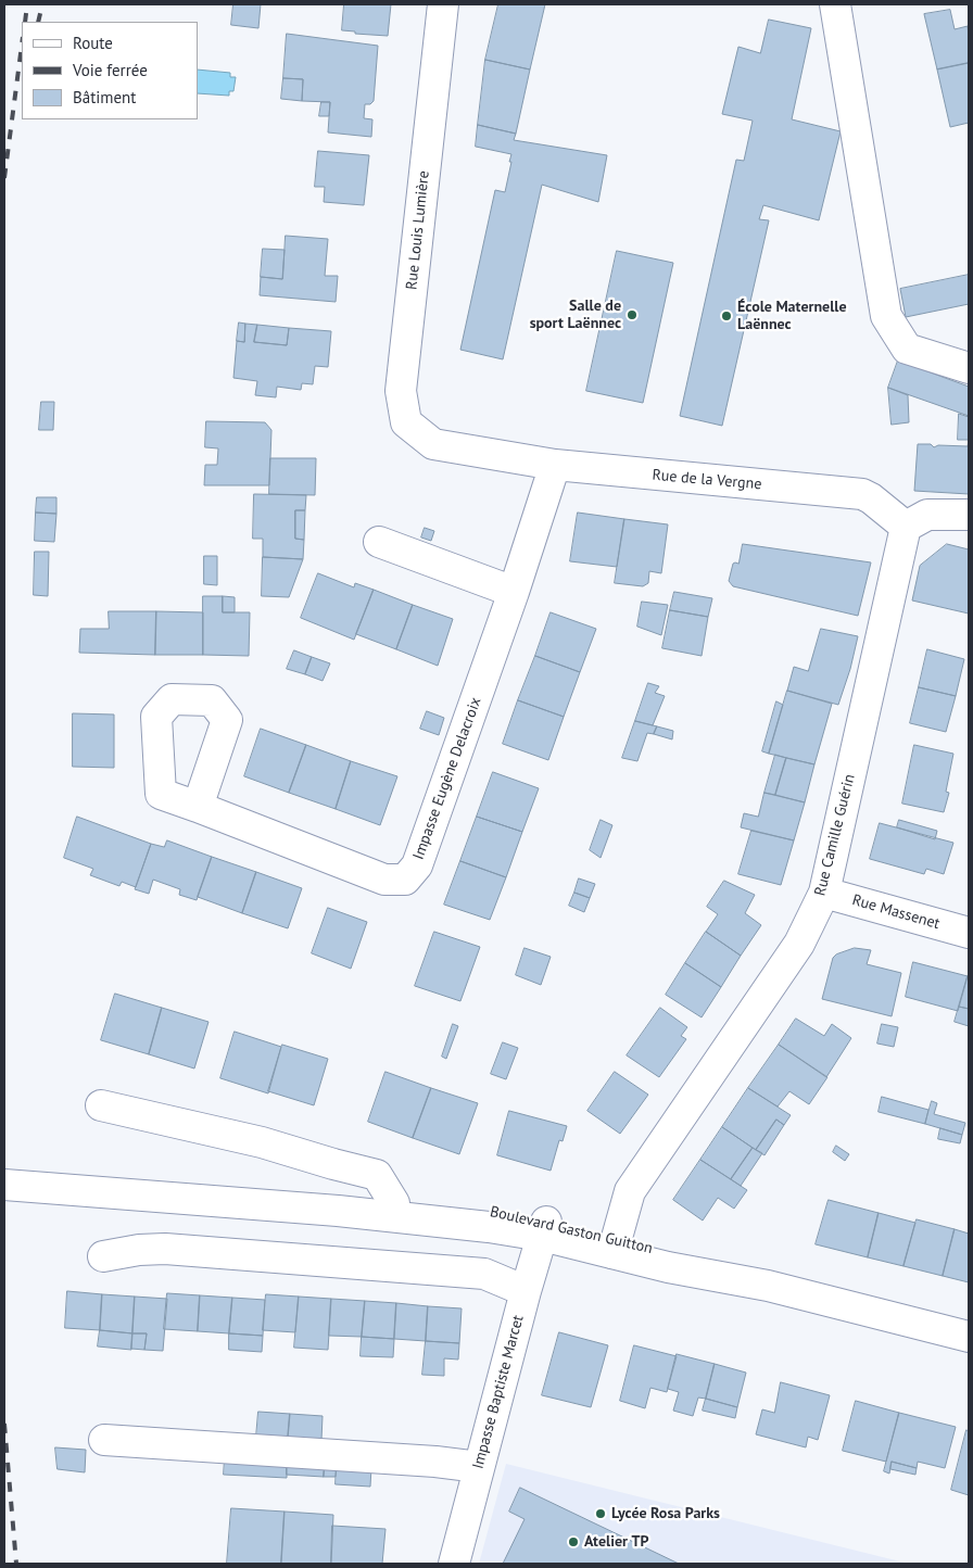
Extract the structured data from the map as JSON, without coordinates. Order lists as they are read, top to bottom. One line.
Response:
{"streets":{"street":["Rue Louis Lumière","Rue de la Vergne","Impasse Eugène Delacroix","Rue Camille Guérin","Rue Massenet","Boulevard Gaston Guitton","Impasse Baptiste Marcet"]},"crossings":[["Rue Louis Lumière","Rue de la Vergne"],["Rue de la Vergne","Impasse Eugène Delacroix"],["Rue de la Vergne","Rue Camille Guérin"],["Rue Camille Guérin","Rue Massenet"],["Rue Camille Guérin","Boulevard Gaston Guitton"],["Boulevard Gaston Guitton","Impasse Baptiste Marcet"]],"places":["Salle de sport Laënnec","École Maternelle Laënnec","Lycée Rosa Parks","Atelier TP"],"legend":["Route","Voie ferrée","Bâtiment"]}
